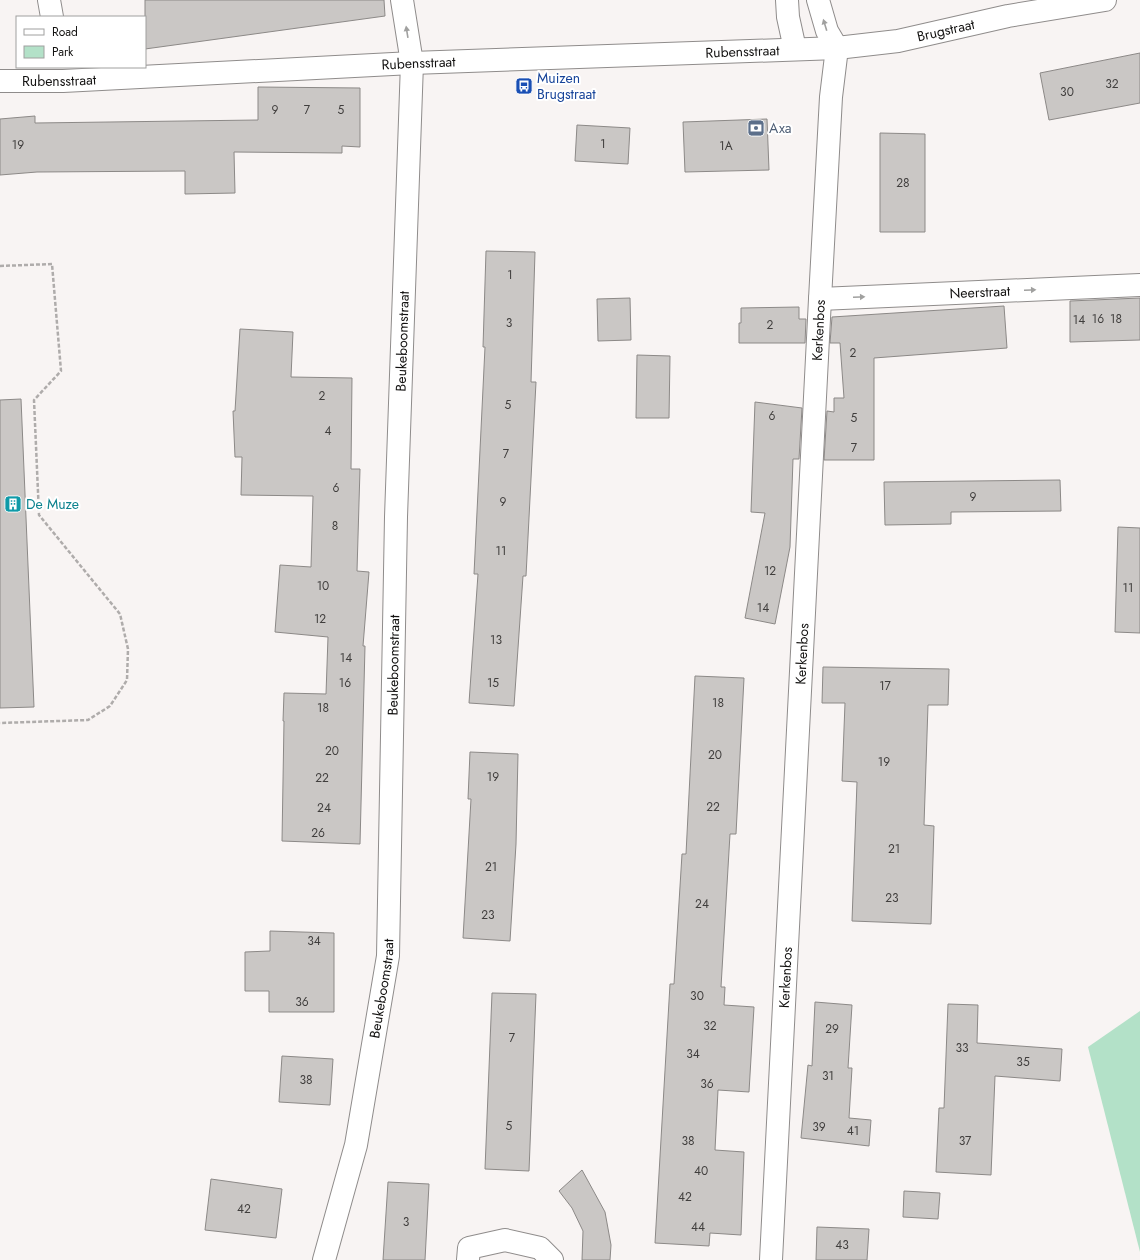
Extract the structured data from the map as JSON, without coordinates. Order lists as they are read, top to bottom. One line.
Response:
{"streets":{"street":["Brugstraat","Rubensstraat","Neerstraat","Kerkenbos","Beukeboomstraat"]},"crossings":[["Brugstraat","Rubensstraat"],["Brugstraat","Kerkenbos"],["Rubensstraat","Kerkenbos"],["Rubensstraat","Beukeboomstraat"],["Neerstraat","Kerkenbos"]],"one_way":["Neerstraat"],"places":{"bus stop":["Muizen Brugstraat"],"bank":["Axa"],"building":["De Muze"]},"house_numbers":["32","30","9","7","5","1","19","1A","28","1","16","18","14","3","2","2","2","5","6","5","4","7","7","6","9","9","8","11","12","10","11","14","12","13","14","16","15","17","18","18","20","20","19","19","22","22","24","26","21","21","23","24","23","34","30","36","32","29","7","33","34","35","31","38","36","5","39","41","38","37","40","42","42","3","44","43"],"legend":["Road","Park"]}
